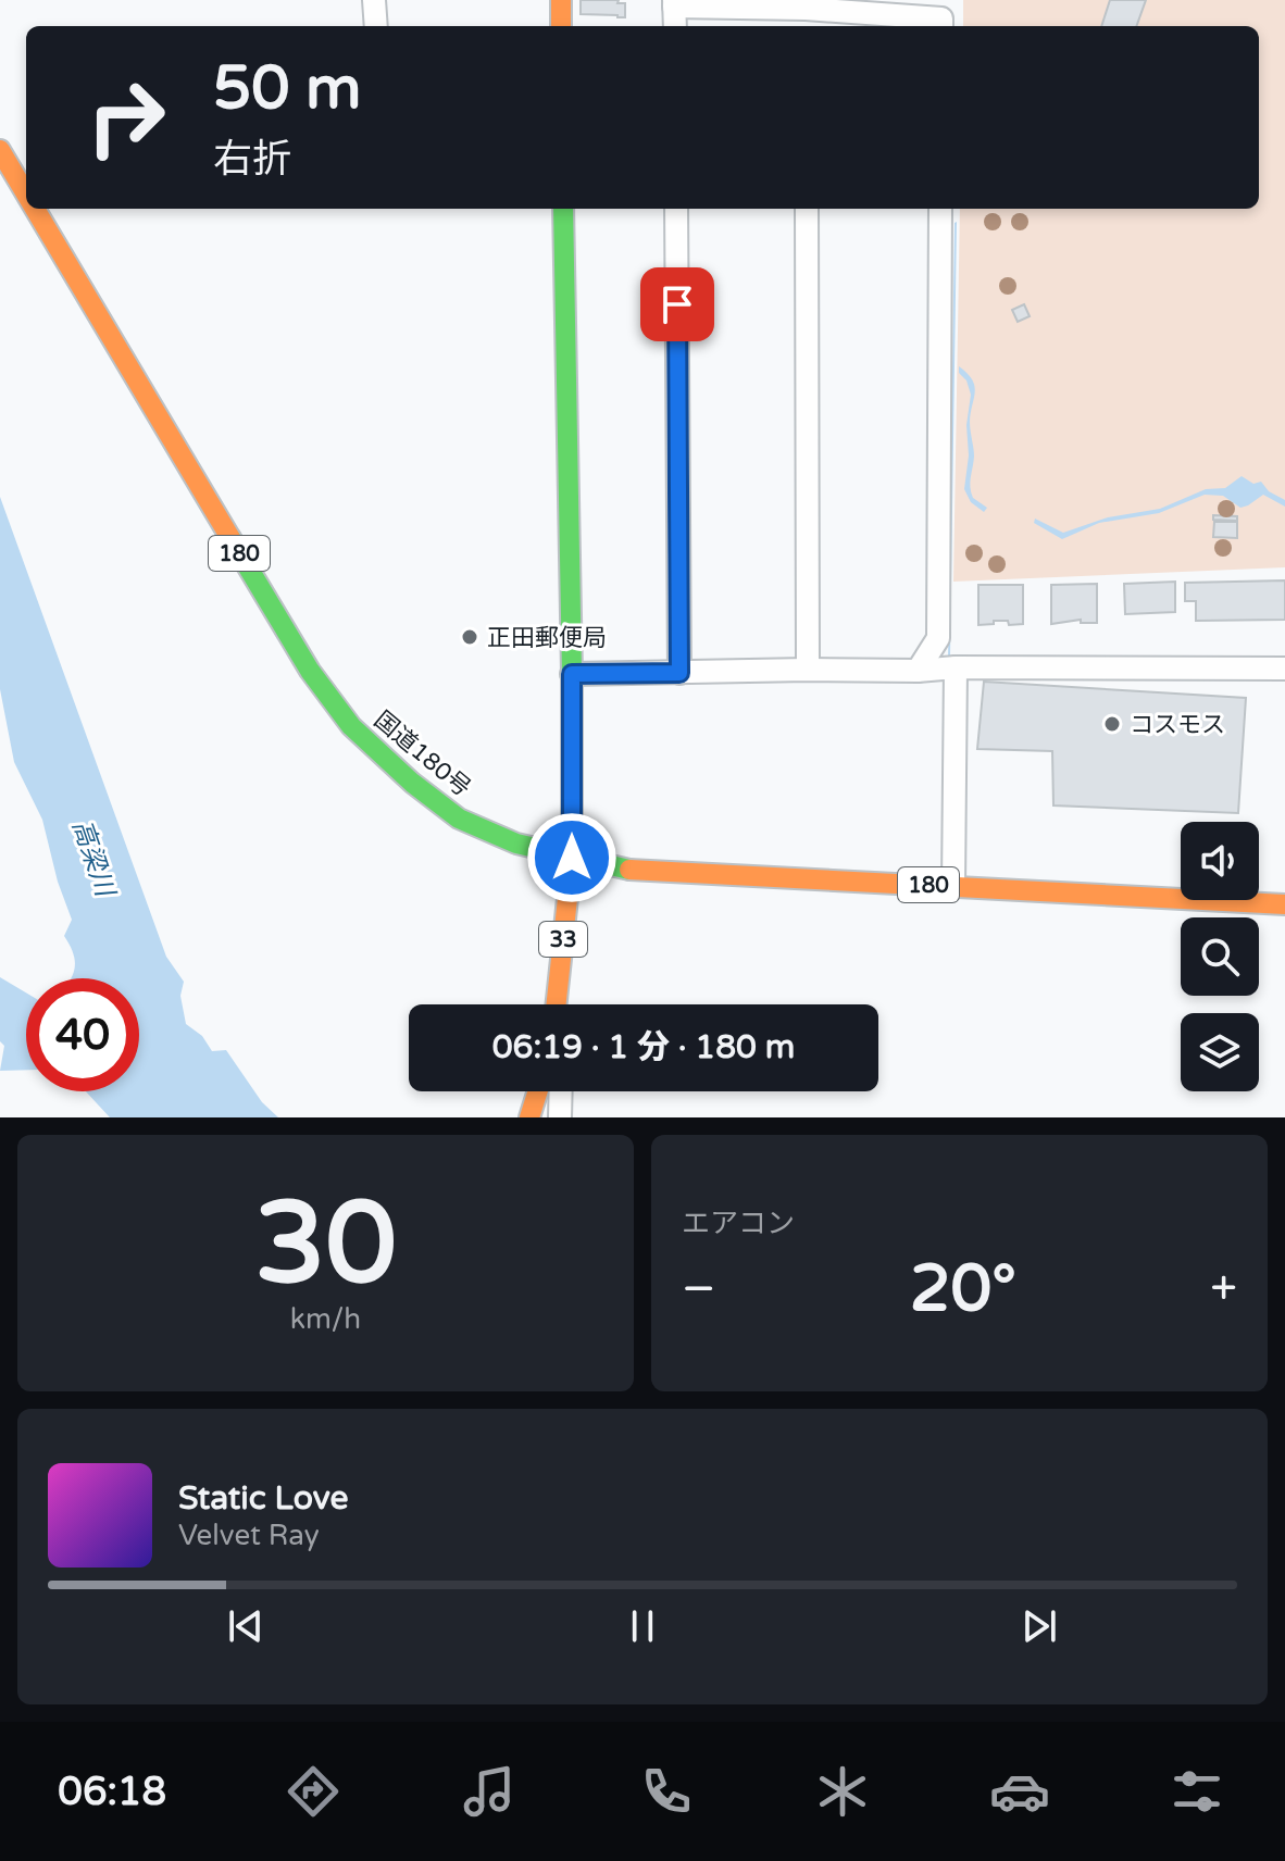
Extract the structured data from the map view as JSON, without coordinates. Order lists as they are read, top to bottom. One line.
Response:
{"streets":{"main road":["180","国道180号","33"]},"crossings":[["国道180号","33"]],"water":["高梁川"],"places":["正田郵便局","コスモス"],"page":{"turn":["50 m","右折"],"limit":"40","trip":"06:19 · 1 分 · 180 m","tile":[["30","km/h"],"エアコン"],"heat":["−","20°","+"],"song":["Static Love","Velvet Ray"],"tabs":"06:18"}}
